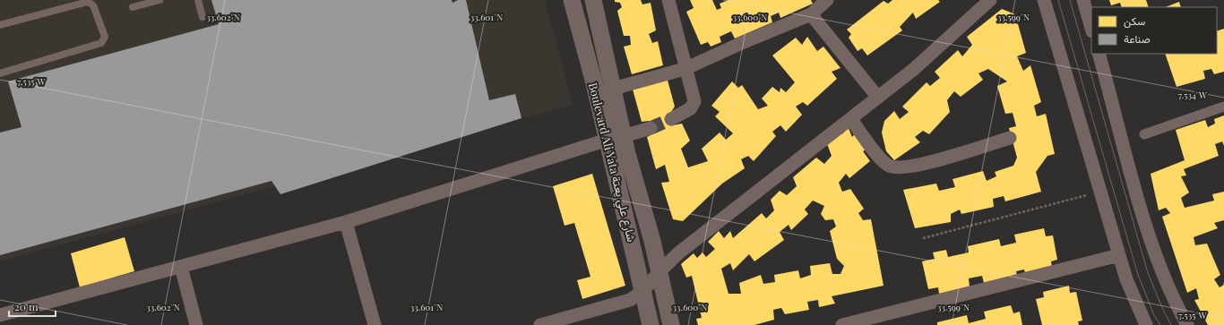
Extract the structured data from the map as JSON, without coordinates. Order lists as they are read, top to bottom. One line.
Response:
{"streets":{"street":["Boulevard Ali Yata شارع علي يعتة"]},"legend":["سكن","صناعة"],"scale_bar":"20 m","coordinates":["33.602°N","33.601°N","33.600°N","33.599°N","7.535°W","7.534°W"]}
